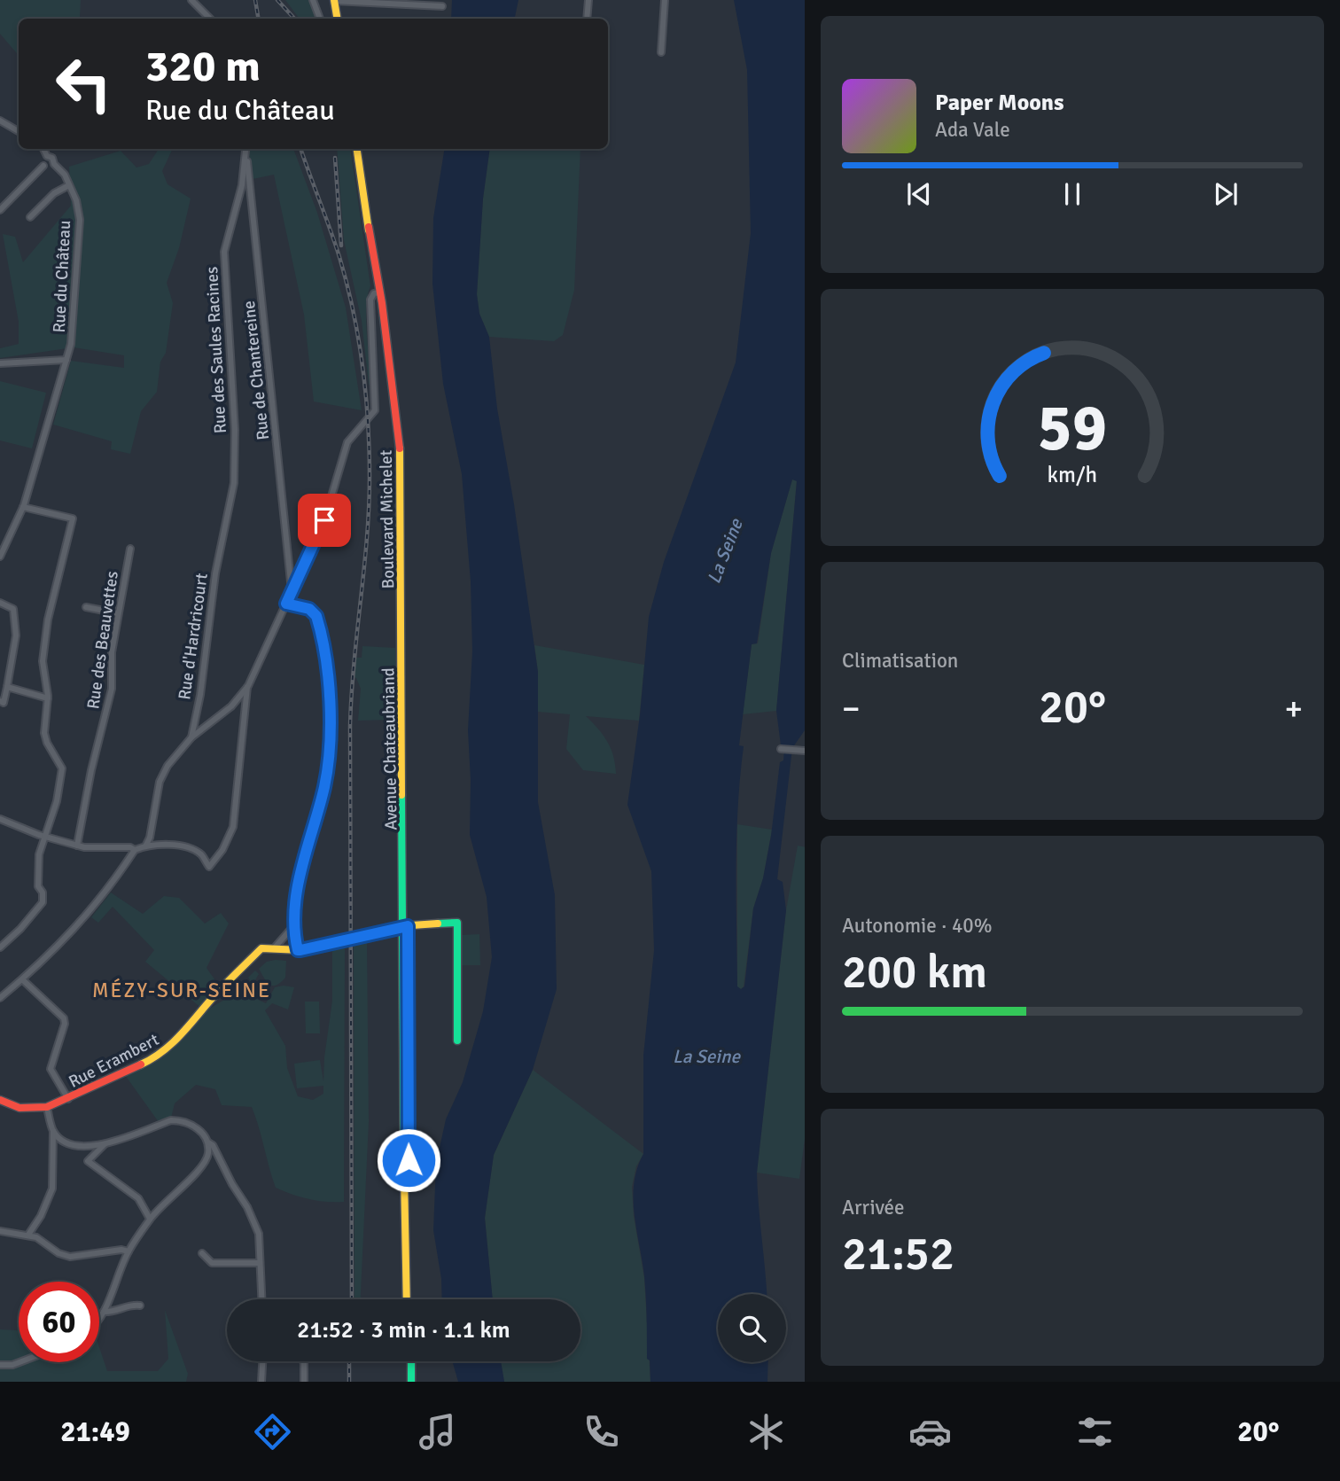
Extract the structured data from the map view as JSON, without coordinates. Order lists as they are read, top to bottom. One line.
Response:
{"streets":{"main road":["Boulevard Michelet","Avenue Chateaubriand","Rue Erambert"],"street":["Rue du Château","Rue des Saules Racines","Rue de Chantereine","Rue d'Hardricourt","Rue des Beauvettes"]},"crossings":[["Rue des Saules Racines","Rue d'Hardricourt"],["Boulevard Michelet","Avenue Chateaubriand"]],"districts":["MÉZY-SUR-SEINE"],"water":["La Seine"],"page":{"turn":["320 m","Rue du Château"],"song":["Paper Moons","Ada Vale"],"tile":["Climatisation",["Autonomie · 40%","200 km"],["Arrivée","21:52"]],"heat":["−","20°","+"],"limit":"60","trip":"21:52 · 3 min · 1.1 km","tabs":["21:49","20°"],"gauge":["59","km/h"]}}
